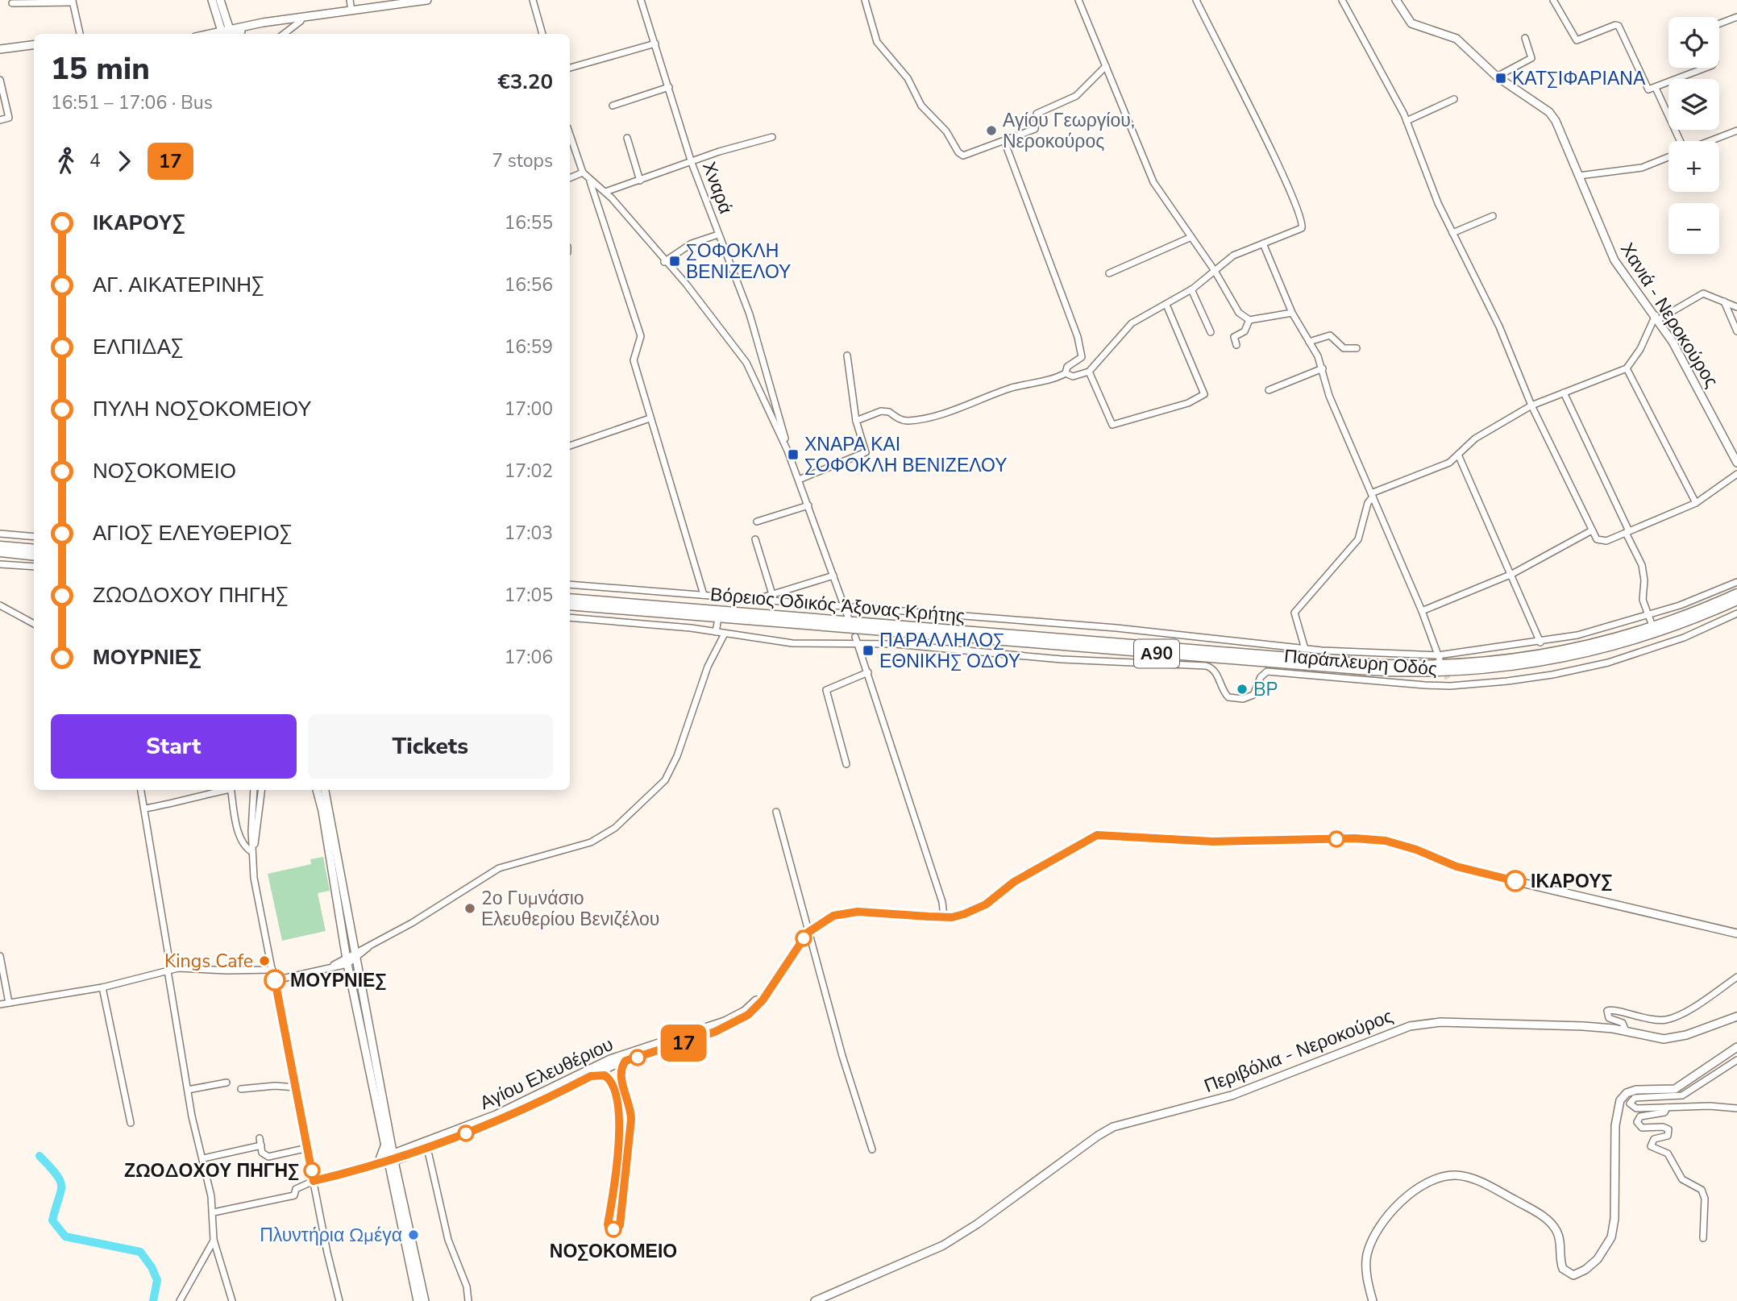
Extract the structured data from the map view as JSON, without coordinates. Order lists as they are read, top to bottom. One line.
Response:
{"streets":{"highway":["Βόρειος Οδικός Άξονας Κρήτης","Α90"],"main road":["Χανιά - Νεροκούρος","Περιβόλια - Νεροκούρος","Αγίου Ελευθέριου"],"street":["Χναρά","Παράπλευρη Οδός"]},"crossings":[["Χναρά","Παράπλευρη Οδός"]],"places":{"transit":["ΚΑΤΣΙΦΑΡΙΑΝΑ","ΣΟΦΟΚΛΗ ΒΕΝΙΖΕΛΟΥ","ΧΝΑΡΑ ΚΑΙ ΣΟΦΟΚΛΗ ΒΕΝΙΖΕΛΟΥ","ΠΑΡΑΛΛΗΛΟΣ ΕΘΝΙΚΗΣ ΟΔΟΥ"],"other":["Αγίου Γεωργίου, Νεροκούρος","BP","ΙΚΑΡΟΥΣ","2ο Γυμνάσιο Ελευθερίου Βενιζέλου","Kings Cafe","ΜΟΥΡΝΙΕΣ","ΖΩΟΔΟΧΟΥ ΠΗΓΗΣ","ΝΟΣΟΚΟΜΕΙΟ","Πλυντήρια Ωμέγα"]},"lines":["bus line 17"],"page":{"on_map":"17","map_buttons":["+","−"],"heading":["15 min","16:51 – 17:06 · Bus","€3.20"],"legs":["4","17","7 stops"],"list":[{"name":"ΙΚΑΡΟΥΣ","value":"16:55"},{"name":"ΑΓ. ΑΙΚΑΤΕΡΙΝΗΣ","value":"16:56"},{"name":"ΕΛΠΙΔΑΣ","value":"16:59"},{"name":"ΠΥΛΗ ΝΟΣΟΚΟΜΕΙΟΥ","value":"17:00"},{"name":"ΝΟΣΟΚΟΜΕΙΟ","value":"17:02"},{"name":"ΑΓΙΟΣ ΕΛΕΥΘΕΡΙΟΣ","value":"17:03"},{"name":"ΖΩΟΔΟΧΟΥ ΠΗΓΗΣ","value":"17:05"},{"name":"ΜΟΥΡΝΙΕΣ","value":"17:06"}],"buttons":["Start","Tickets"]}}
